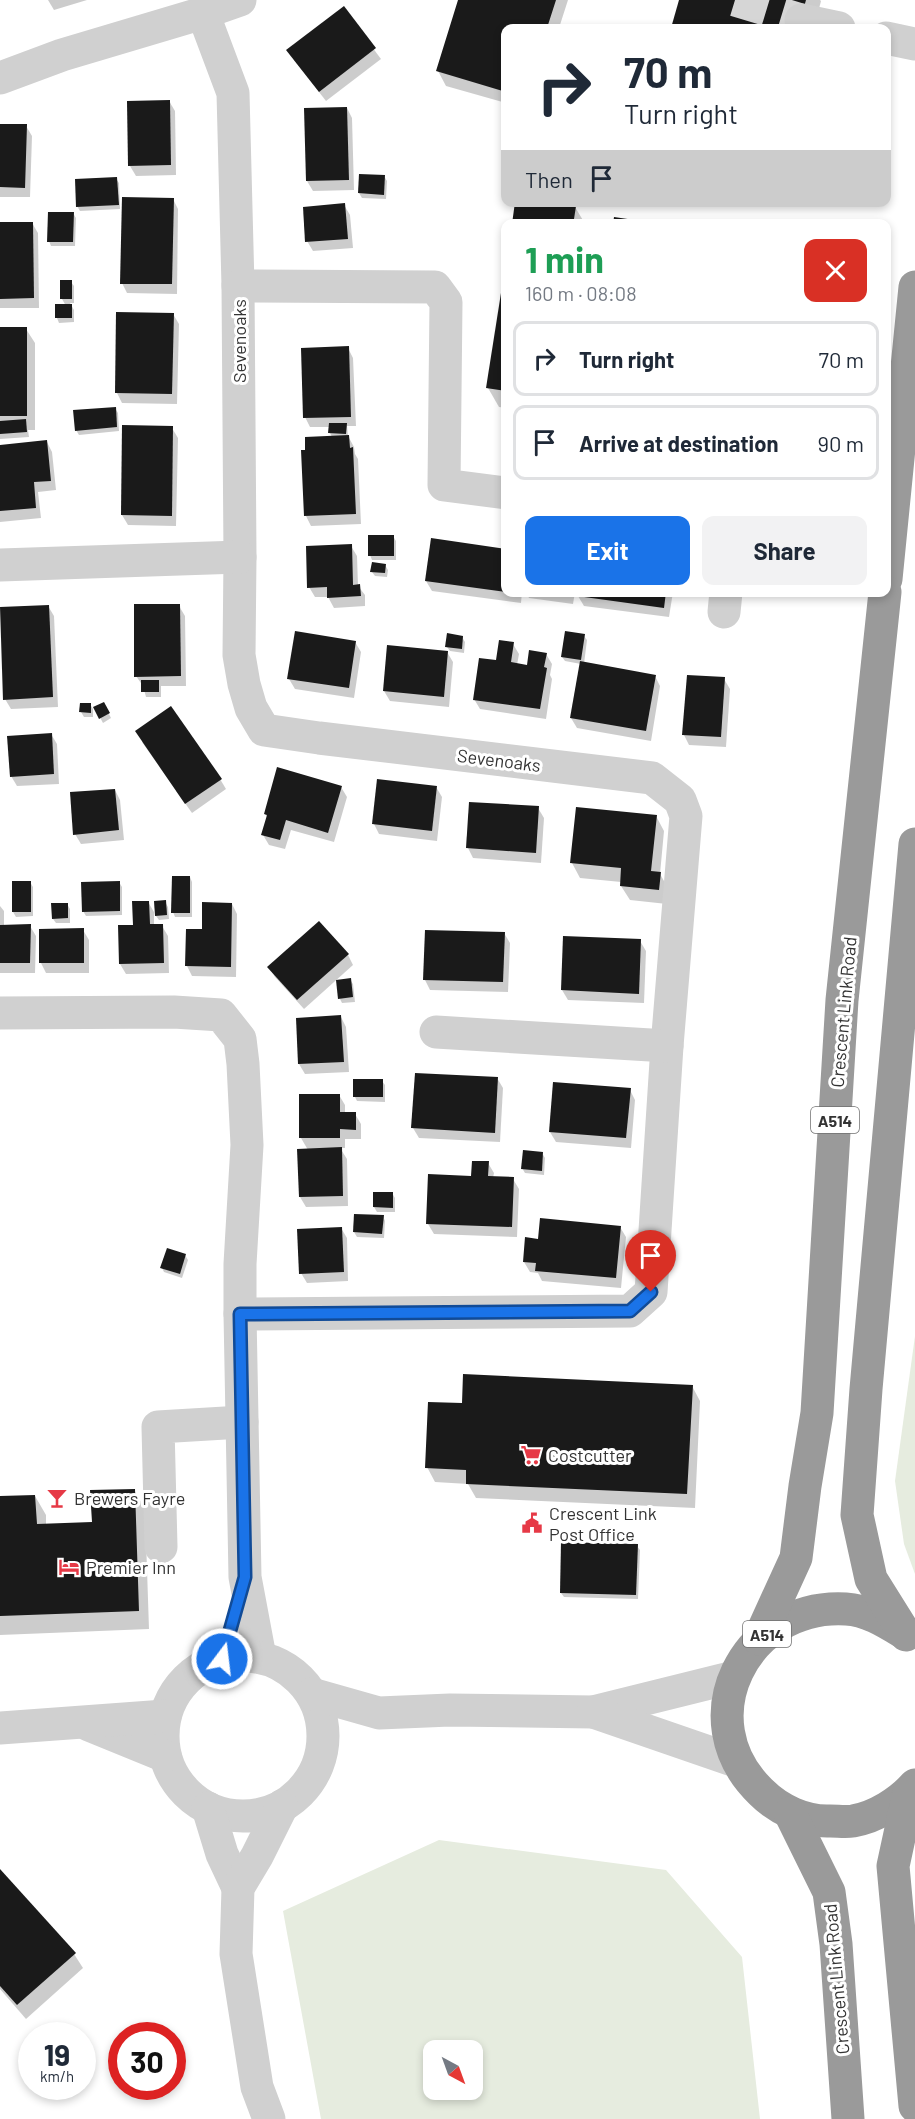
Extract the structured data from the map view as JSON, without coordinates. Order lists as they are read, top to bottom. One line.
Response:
{"streets":{"highway":["Crescent Link Road","A514"],"street":["Sevenoaks"]},"crossings":[["Crescent Link Road","A514"]],"places":{"supermarket":["Costcutter"],"bar":["Brewers Fayre"],"public building":["Crescent Link Post Office"],"hotel":["Premier Inn"]},"north":"bottom right","page":{"turn":["70 m","Turn right"],"then":"Then","heading":["1 min","160 m · 08:08"],"list":[{"name":"Turn right","value":"70 m"},{"name":"Arrive at destination","value":"90 m"}],"buttons":["Exit","Share"],"speed":"19 km/h","limit":"30"}}
